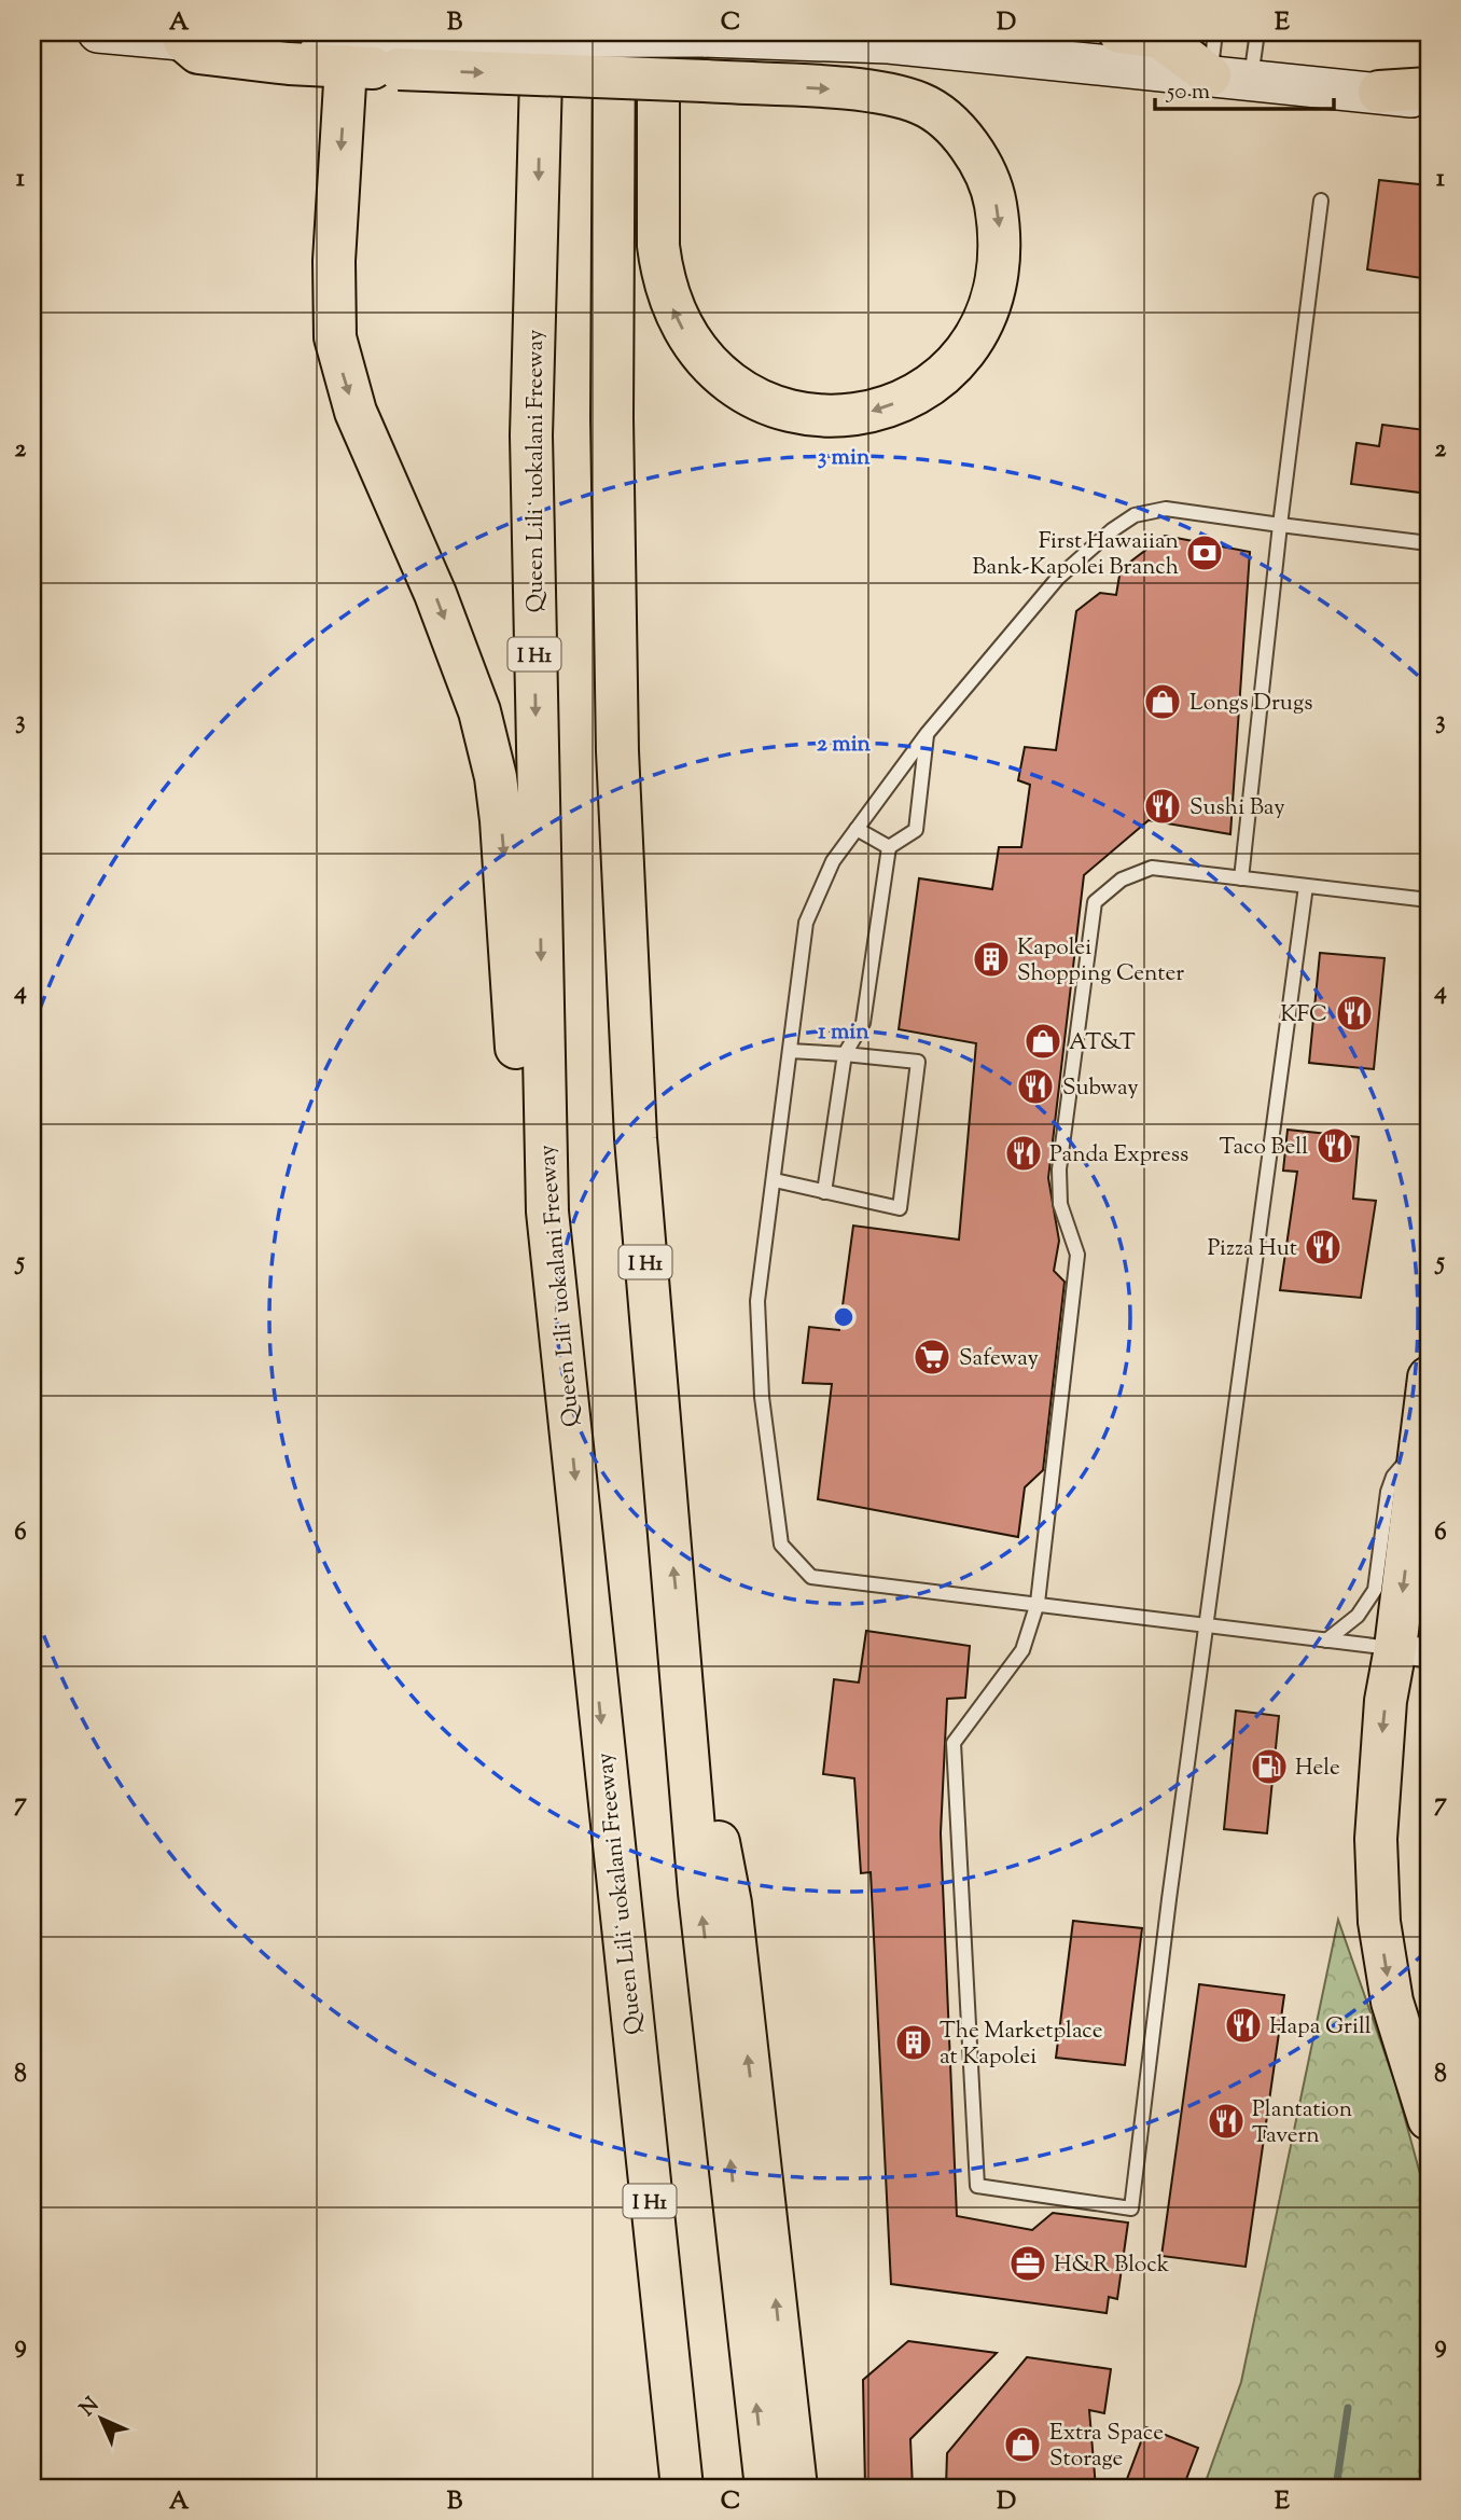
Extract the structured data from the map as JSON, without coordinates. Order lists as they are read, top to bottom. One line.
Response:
{"streets":{"main road":["Queen Liliʻuokalani Freeway","I H1"]},"places":{"bank":["First Hawaiian Bank-Kapolei Branch"],"shop":["Longs Drugs","AT&T","Extra Space Storage"],"restaurant":["Sushi Bay","KFC","Subway","Taco Bell","Panda Express","Pizza Hut","Hapa Grill","Plantation Tavern"],"building":["Kapolei Shopping Center","The Marketplace at Kapolei"],"supermarket":["Safeway"],"fuel station":["Hele"],"office":["H&R Block"]},"scale_bar":"50 m","north":"top left","grid":{"columns":["A","B","C","D","E"],"rows":["1","2","3","4","5","6","7","8","9"]},"rings":["3 min","2 min","1 min"]}
